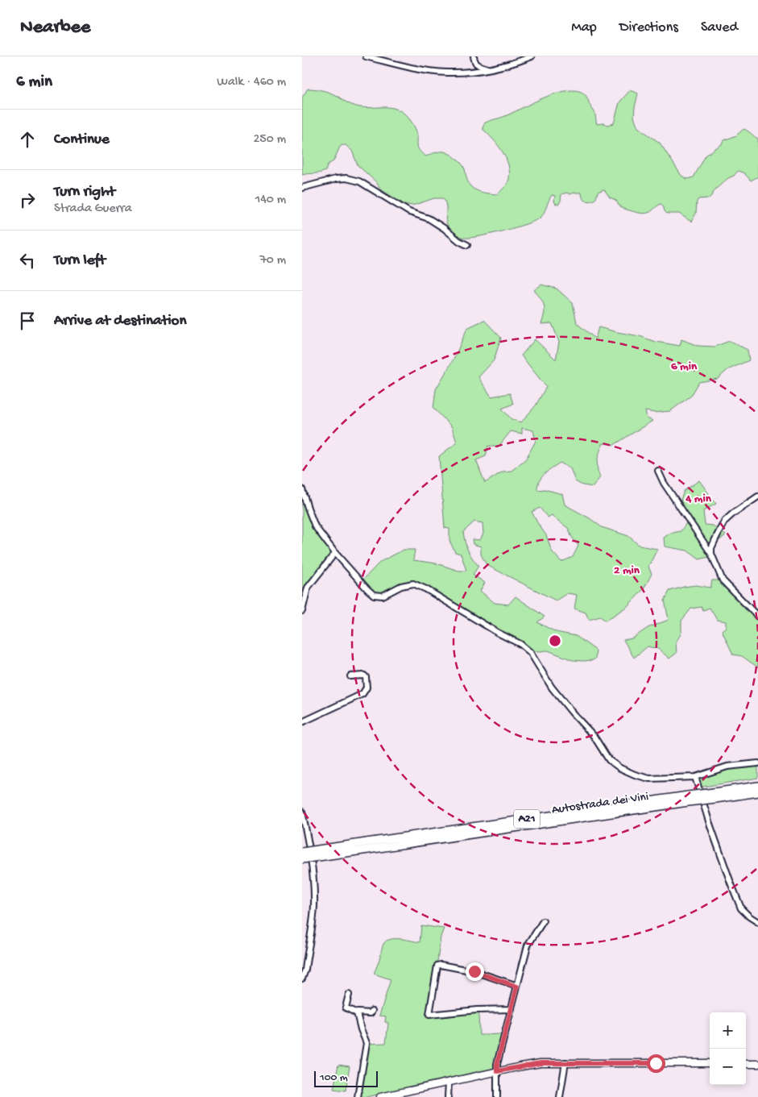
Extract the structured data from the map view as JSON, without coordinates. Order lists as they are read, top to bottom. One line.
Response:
{"streets":{"highway":["Autostrada dei Vini","A21"]},"scale_bar":"100 m","page":{"header":"Nearbee","nav":["Map","Directions","Saved"],"heading":["6 min","Walk · 460 m"],"list":[["Continue","250 m"],["Turn right","Strada Guerra","140 m"],["Turn left","70 m"],"Arrive at destination"],"map_buttons":["+","−"],"scale":"100 m"},"rings":["6 min","4 min","2 min"]}
